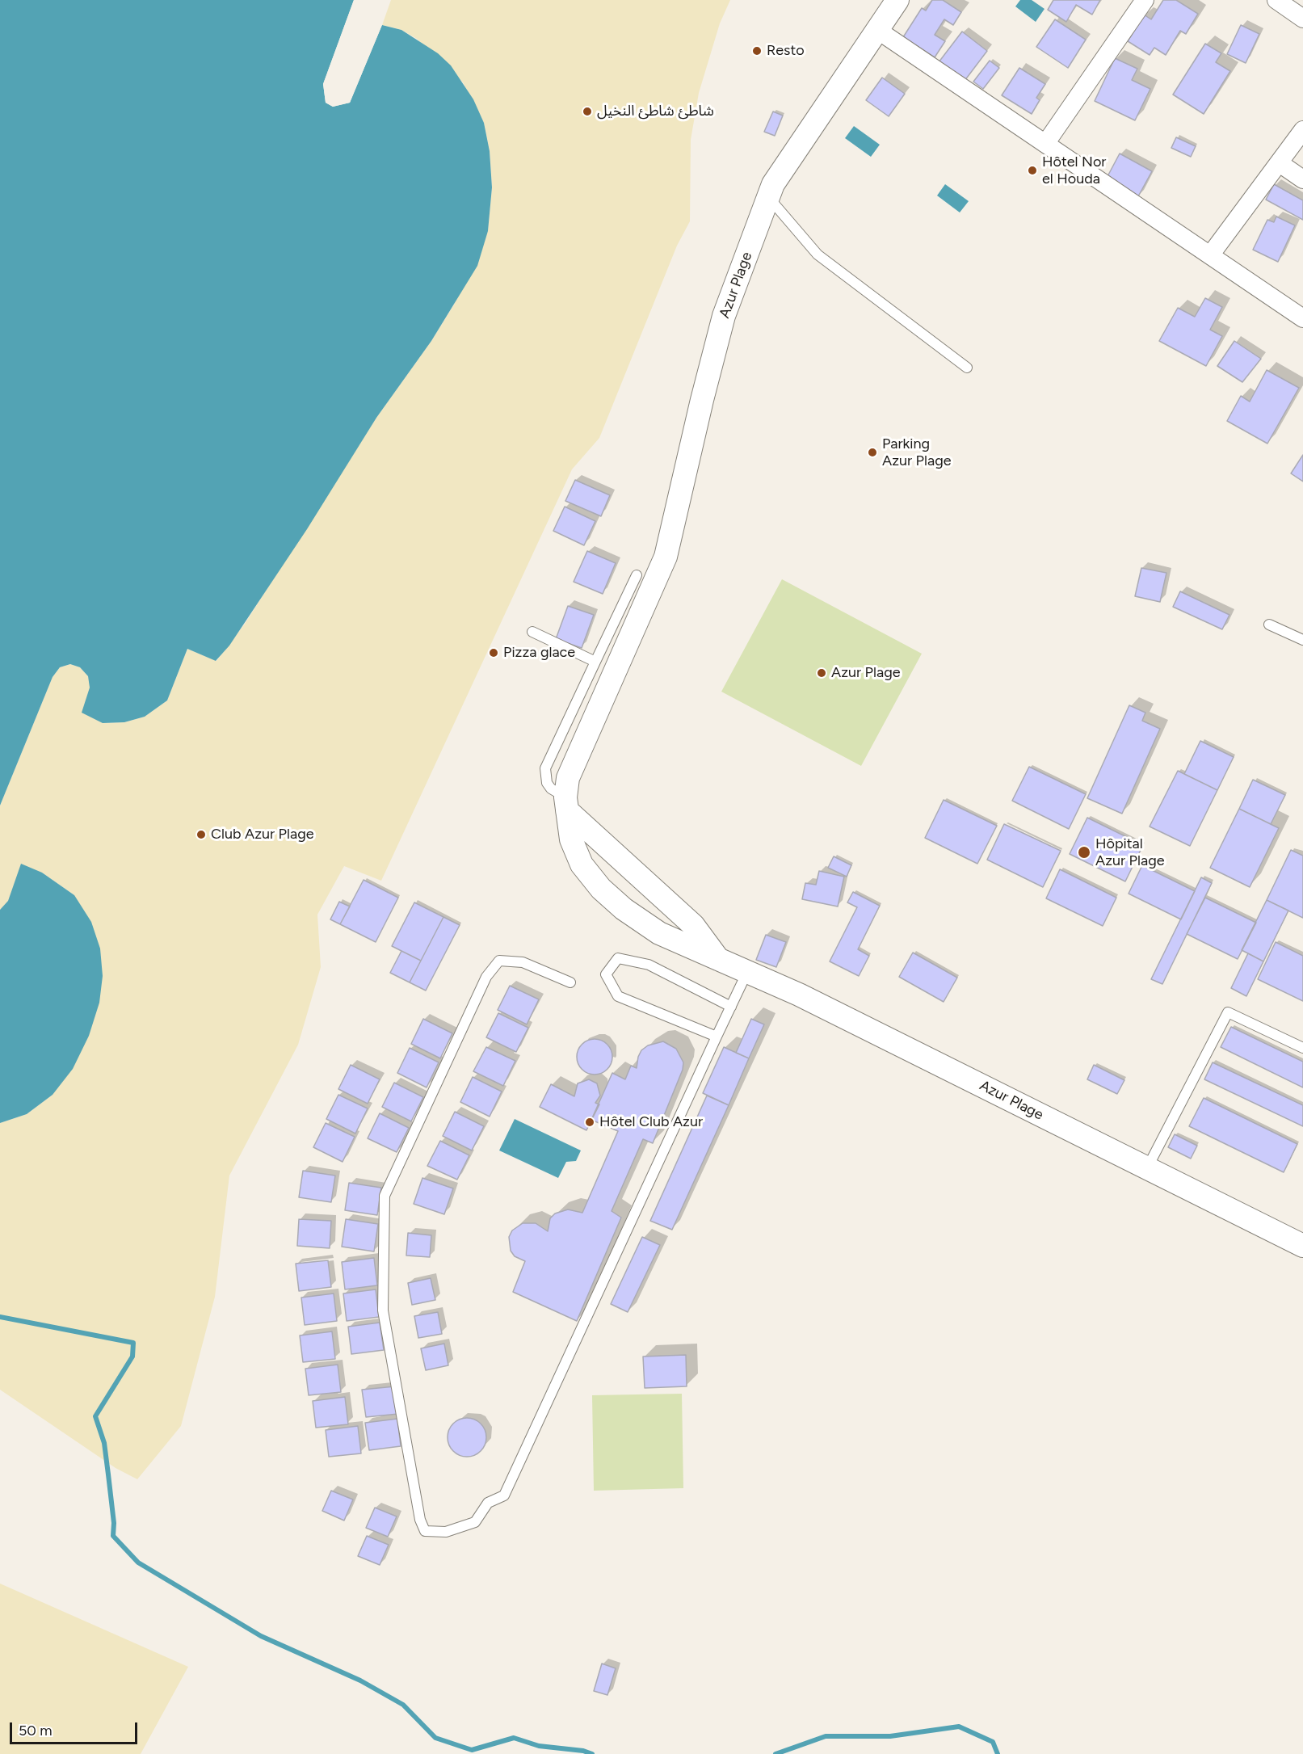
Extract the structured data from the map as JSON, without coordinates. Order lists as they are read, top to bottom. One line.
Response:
{"streets":{"street":["Azur Plage"]},"places":["Resto","شاطئ شاطئ النخيل","Hôtel Nor el Houda","Parking Azur Plage","Pizza glace","Azur Plage","Club Azur Plage","Hôpital Azur Plage","Hôtel Club Azur"],"scale_bar":"50 m"}
